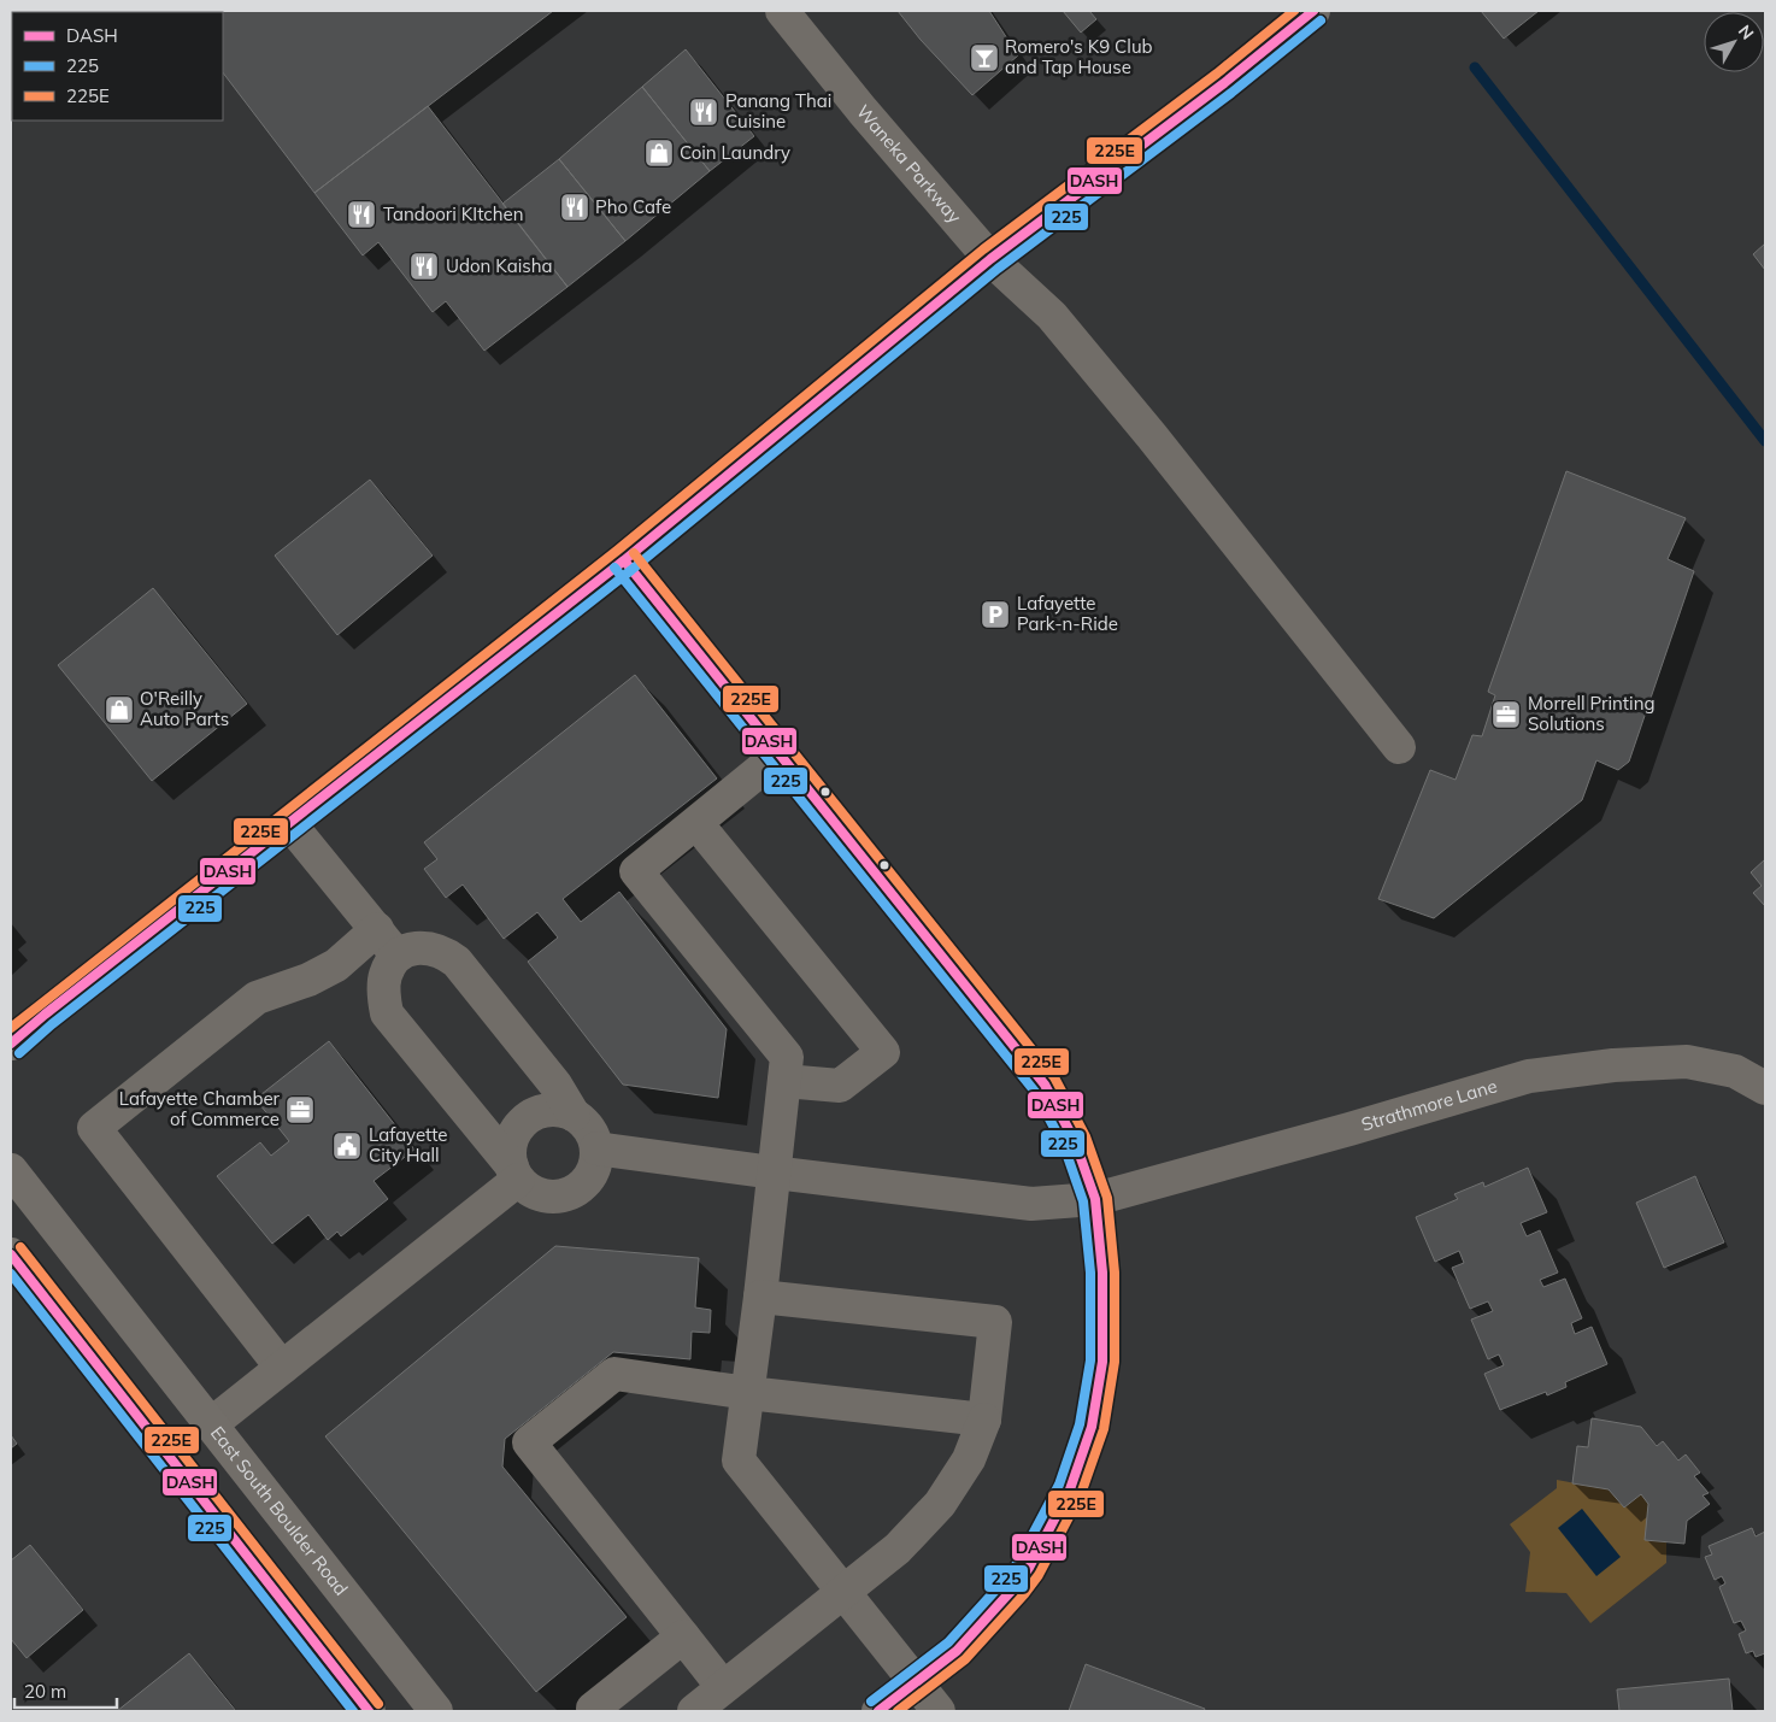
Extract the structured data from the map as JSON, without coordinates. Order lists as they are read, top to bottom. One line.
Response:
{"streets":{"main road":["East South Boulder Road"],"street":["Waneka Parkway","Strathmore Lane"]},"places":{"bar":["Romero's K9 Club and Tap House"],"restaurant":["Panang Thai Cuisine","Pho Cafe","Tandoori KItchen","Udon Kaisha"],"shop":["Coin Laundry","O'Reilly Auto Parts"],"parking":["Lafayette Park-n-Ride"],"office":["Morrell Printing Solutions","Lafayette Chamber of Commerce"],"public building":["Lafayette City Hall"]},"lines":["transit line DASH","transit line 225E","transit line 225"],"legend":["DASH","225","225E"],"scale_bar":"20 m","north":"top right"}
